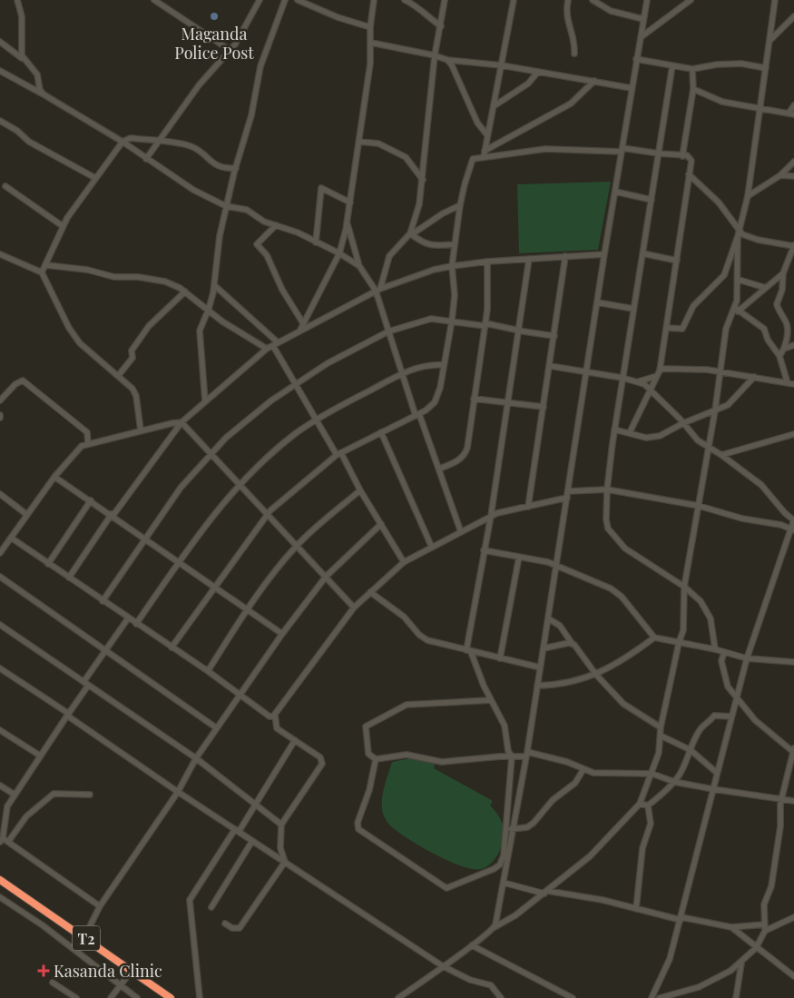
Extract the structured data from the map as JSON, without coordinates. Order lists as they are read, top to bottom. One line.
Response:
{"streets":{"highway":["T2"]},"places":{"other":["Maganda Police Post"],"health":["Kasanda Clinic"]}}
